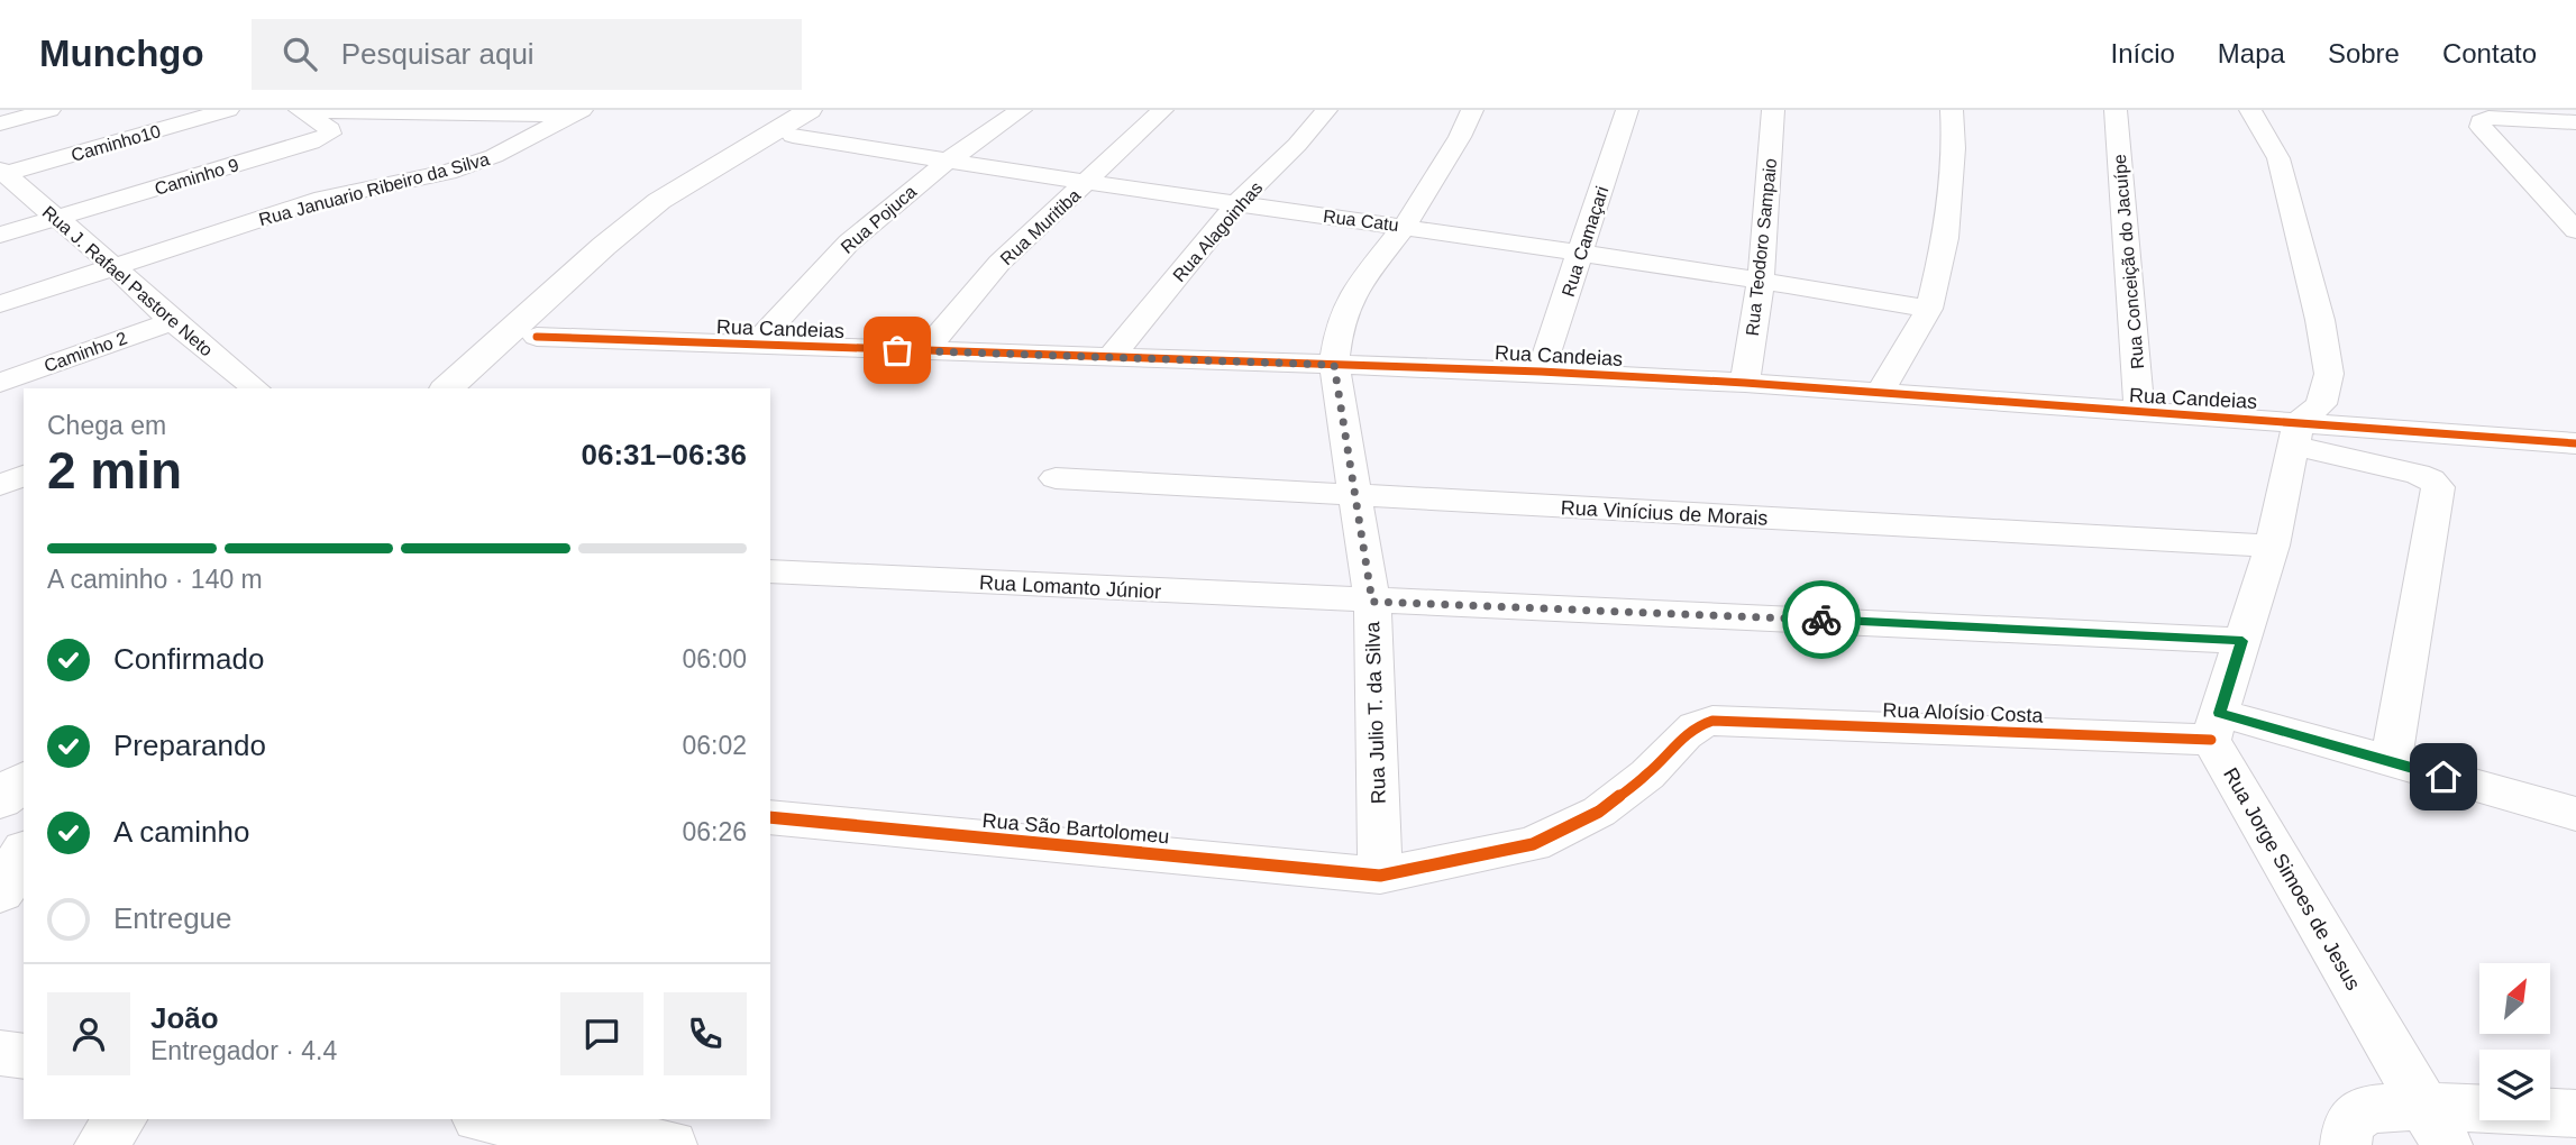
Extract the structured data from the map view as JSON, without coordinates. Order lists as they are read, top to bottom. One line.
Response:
{"streets":{"street":["Caminho10","Caminho 9","Rua Januario Ribeiro da Silva","Rua Pojuca","Rua Catu","Rua Muritiba","Rua Alagoinhas","Rua Camaçari","Rua Teodoro Sampaio","Rua Conceição do Jacuípe","Rua J. Rafael Pastore Neto","Rua Candeias","Caminho 2","Rua Vinícius de Morais","Rua Lomanto Júnior","Rua Julio T. da Silva","Rua Aloísio Costa","Rua São Bartolomeu","Rua Jorge Simoes de Jesus"]},"crossings":[["Caminho10","Rua J. Rafael Pastore Neto"],["Caminho 9","Rua J. Rafael Pastore Neto"],["Rua Januario Ribeiro da Silva","Rua J. Rafael Pastore Neto"],["Rua Pojuca","Rua Catu"],["Rua Pojuca","Rua Candeias"],["Rua Catu","Rua Muritiba"],["Rua Catu","Rua Alagoinhas"],["Rua Catu","Rua Camaçari"],["Rua Catu","Rua Teodoro Sampaio"],["Rua Catu","Rua Julio T. da Silva"],["Rua Muritiba","Rua Candeias"],["Rua Alagoinhas","Rua Candeias"],["Rua Camaçari","Rua Candeias"],["Rua Teodoro Sampaio","Rua Candeias"],["Rua Conceição do Jacuípe","Rua Candeias"],["Rua J. Rafael Pastore Neto","Caminho 2"],["Rua Candeias","Rua Julio T. da Silva"],["Rua Vinícius de Morais","Rua Julio T. da Silva"],["Rua Lomanto Júnior","Rua Julio T. da Silva"],["Rua Julio T. da Silva","Rua São Bartolomeu"],["Rua Aloísio Costa","Rua São Bartolomeu"],["Rua Aloísio Costa","Rua Jorge Simoes de Jesus"]],"north":"top right","page":{"header":"Munchgo","search":"Pesquisar aqui","nav":["Início","Mapa","Sobre","Contato"],"heading":["2 min","Chega em","06:31–06:36"],"panel":["João","Entregador · 4.4"],"bar":"A caminho · 140 m","list":[["Confirmado","06:00"],["Preparando","06:02"],["A caminho","06:26"],"Entregue"]}}
